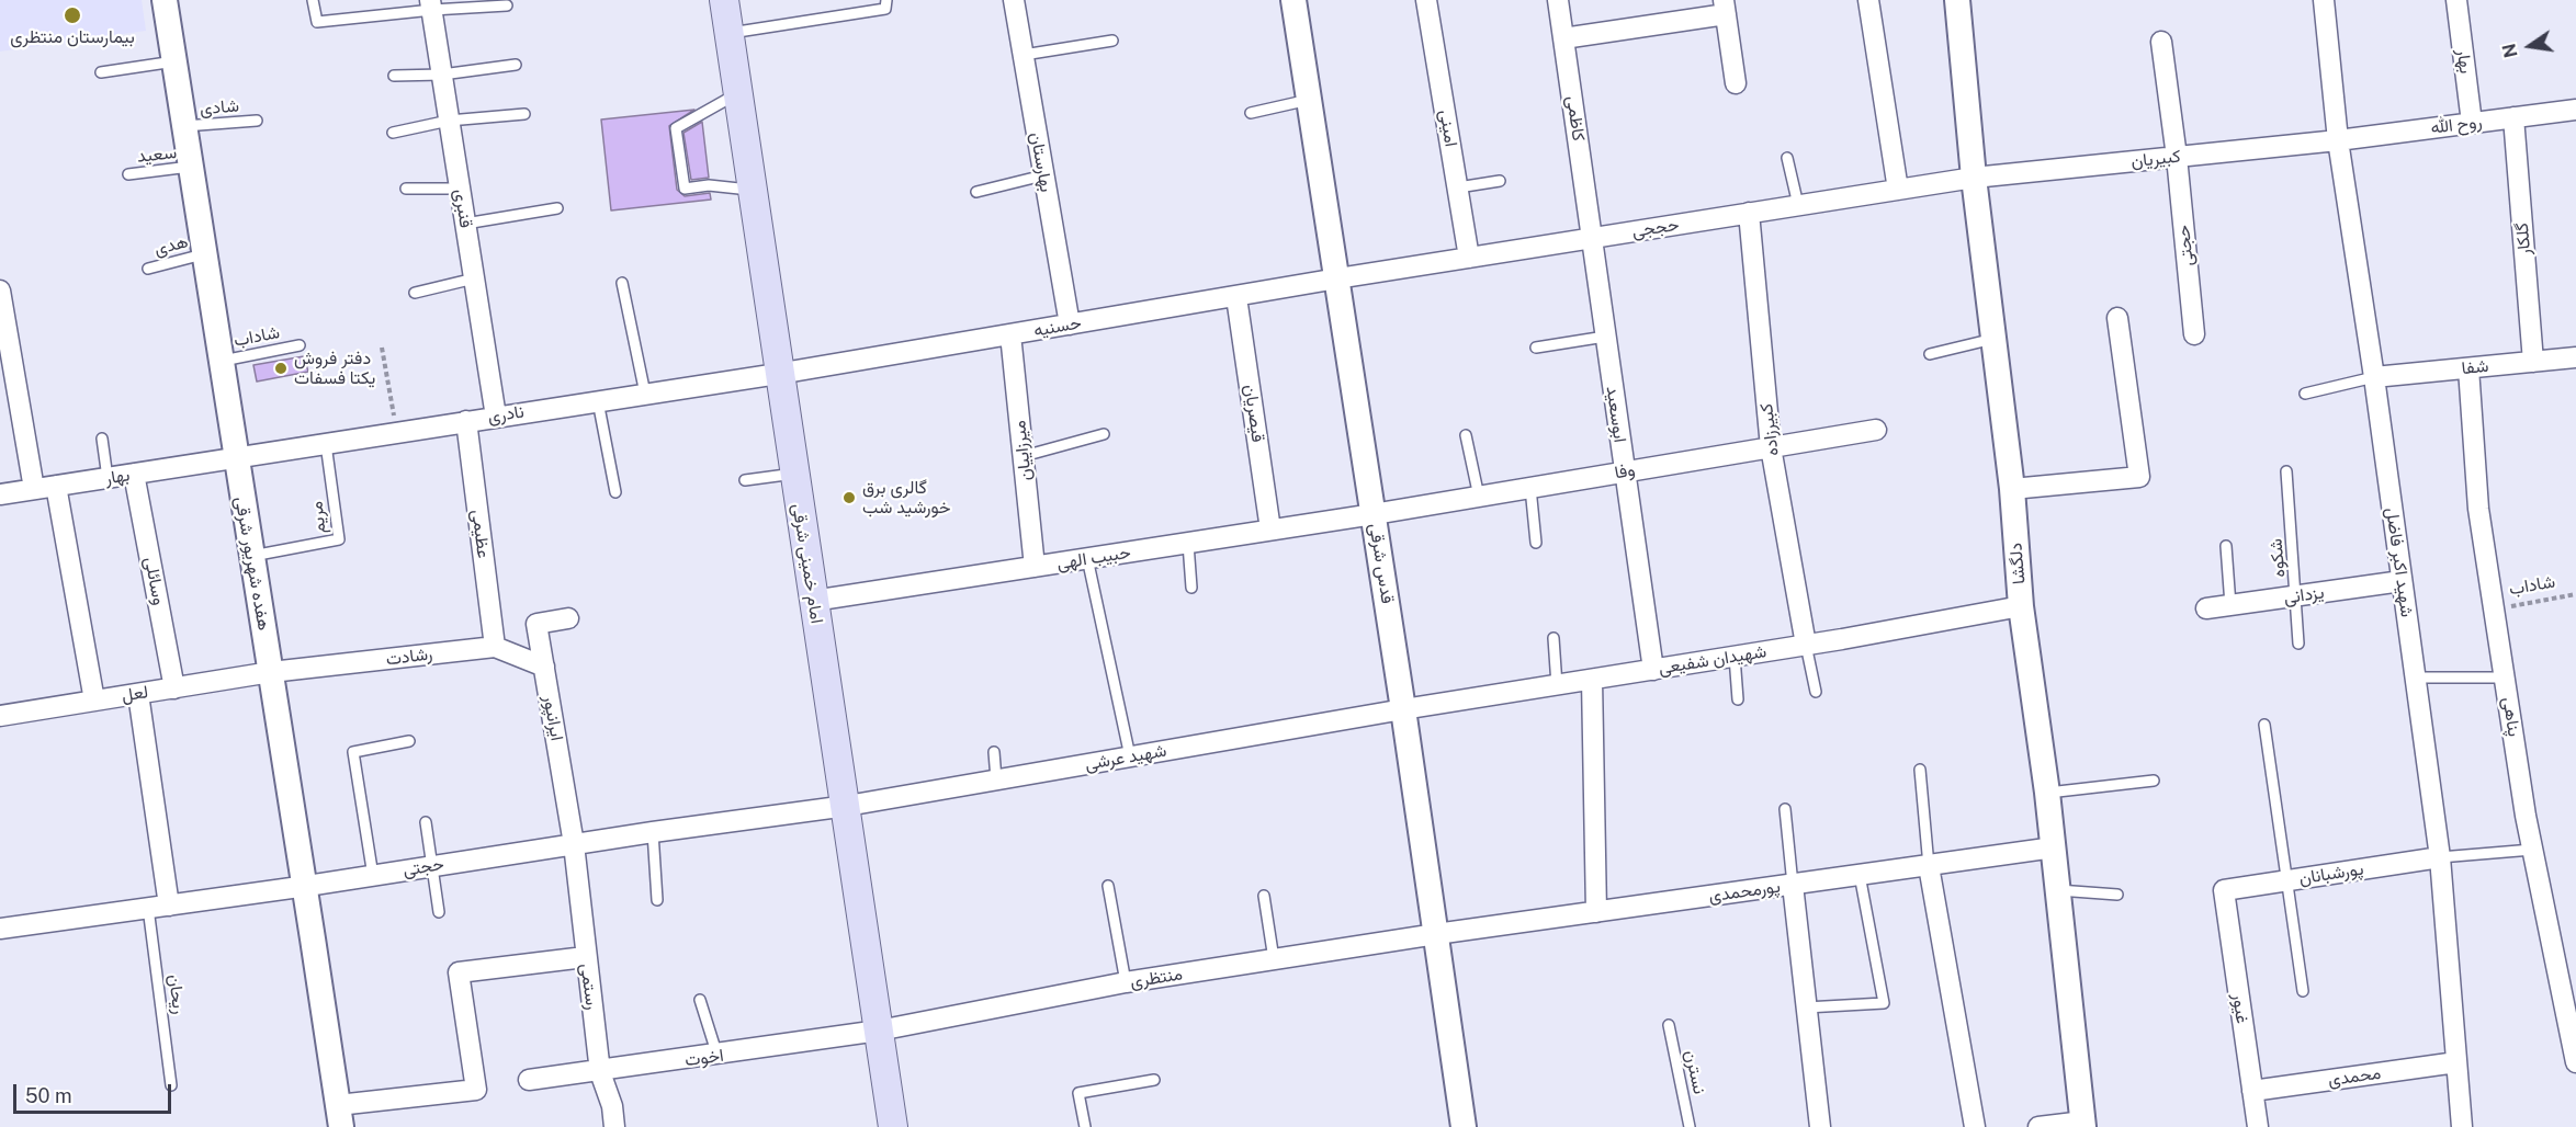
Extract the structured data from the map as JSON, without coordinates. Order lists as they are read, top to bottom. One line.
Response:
{"streets":{"main road":["امام خمینی شرقی"],"street":["بهار","کاظمی","روح الله","امینی","کبیریان","بهارستان","قنبری","حججی","گلکار","حجتی","حسنیه","شفا","قیصریان","نادری","ابوسعید","کبیرزاده","میرزاییان","وفا","عظیمی","حبیب الهی","شهید اکبر فاضل","هفده شهریور شرقی","قدس شرقی","دلگشا","وسائلی","یزدانی","رشادت","شهیدان شفیعی","لعل","پناهی","ایرانپور","شهید عرشی","پورشبانان","پورمحمدی","منتظری","رستمی","غیور","اخوت","محمدی"],"lane":["شادی","سعید","هدی","شاداب","مریم","شکوه","ریحان","نسترن"]},"crossings":[["بهار","روح الله"],["بهار","نادری"],["بهار","هفده شهریور شرقی"],["بهار","وسائلی"],["شادی","هفده شهریور شرقی"],["کاظمی","حججی"],["کاظمی","ابوسعید"],["روح الله","کبیریان"],["روح الله","گلکار"],["روح الله","شهید اکبر فاضل"],["امینی","حججی"],["سعید","هفده شهریور شرقی"],["کبیریان","حججی"],["کبیریان","حجتی"],["کبیریان","شهید اکبر فاضل"],["کبیریان","دلگشا"],["بهارستان","حسنیه"],["قنبری","نادری"],["حججی","حسنیه"],["حججی","ابوسعید"],["حججی","کبیرزاده"],["حججی","قدس شرقی"],["حججی","دلگشا"],["گلکار","شفا"],["هدی","هفده شهریور شرقی"],["حجتی","هفده شهریور شرقی"],["حجتی","امام خمینی شرقی"],["حجتی","ایرانپور"],["حجتی","شهید عرشی"],["حجتی","رستمی"],["حجتی","ریحان"],["حسنیه","قیصریان"],["حسنیه","نادری"],["حسنیه","میرزاییان"],["حسنیه","امام خمینی شرقی"],["حسنیه","قدس شرقی"],["شاداب","هفده شهریور شرقی"],["شاداب","پناهی"],["شفا","شهید اکبر فاضل"],["شفا","پناهی"],["قیصریان","حبیب الهی"],["نادری","مریم"],["نادری","عظیمی"],["نادری","هفده شهریور شرقی"],["نادری","امام خمینی شرقی"],["ابوسعید","وفا"],["ابوسعید","شهیدان شفیعی"],["کبیرزاده","وفا"],["کبیرزاده","شهیدان شفیعی"],["میرزاییان","حبیب الهی"],["وفا","حبیب الهی"],["وفا","قدس شرقی"],["مریم","هفده شهریور شرقی"],["عظیمی","رشادت"],["حبیب الهی","امام خمینی شرقی"],["حبیب الهی","قدس شرقی"],["شکوه","یزدانی"],["شهید اکبر فاضل","یزدانی"],["شهید اکبر فاضل","پورشبانان"],["شهید اکبر فاضل","محمدی"],["هفده شهریور شرقی","رشادت"],["هفده شهریور شرقی","لعل"],["امام خمینی شرقی","شهید عرشی"],["امام خمینی شرقی","منتظری"],["امام خمینی شرقی","اخوت"],["قدس شرقی","شهیدان شفیعی"],["قدس شرقی","شهید عرشی"],["قدس شرقی","پورمحمدی"],["قدس شرقی","منتظری"],["دلگشا","شهیدان شفیعی"],["دلگشا","پورمحمدی"],["وسائلی","لعل"],["رشادت","لعل"],["رشادت","ایرانپور"],["شهیدان شفیعی","شهید عرشی"],["ایرانپور","رستمی"],["پورشبانان","غیور"],["پورمحمدی","منتظری"],["منتظری","اخوت"],["رستمی","اخوت"],["غیور","محمدی"]],"places":["بیمارستان منتظری","دفتر فروش یکتا فسفات","گالری برق خورشید شب"],"scale_bar":"50 m","north":"left"}
